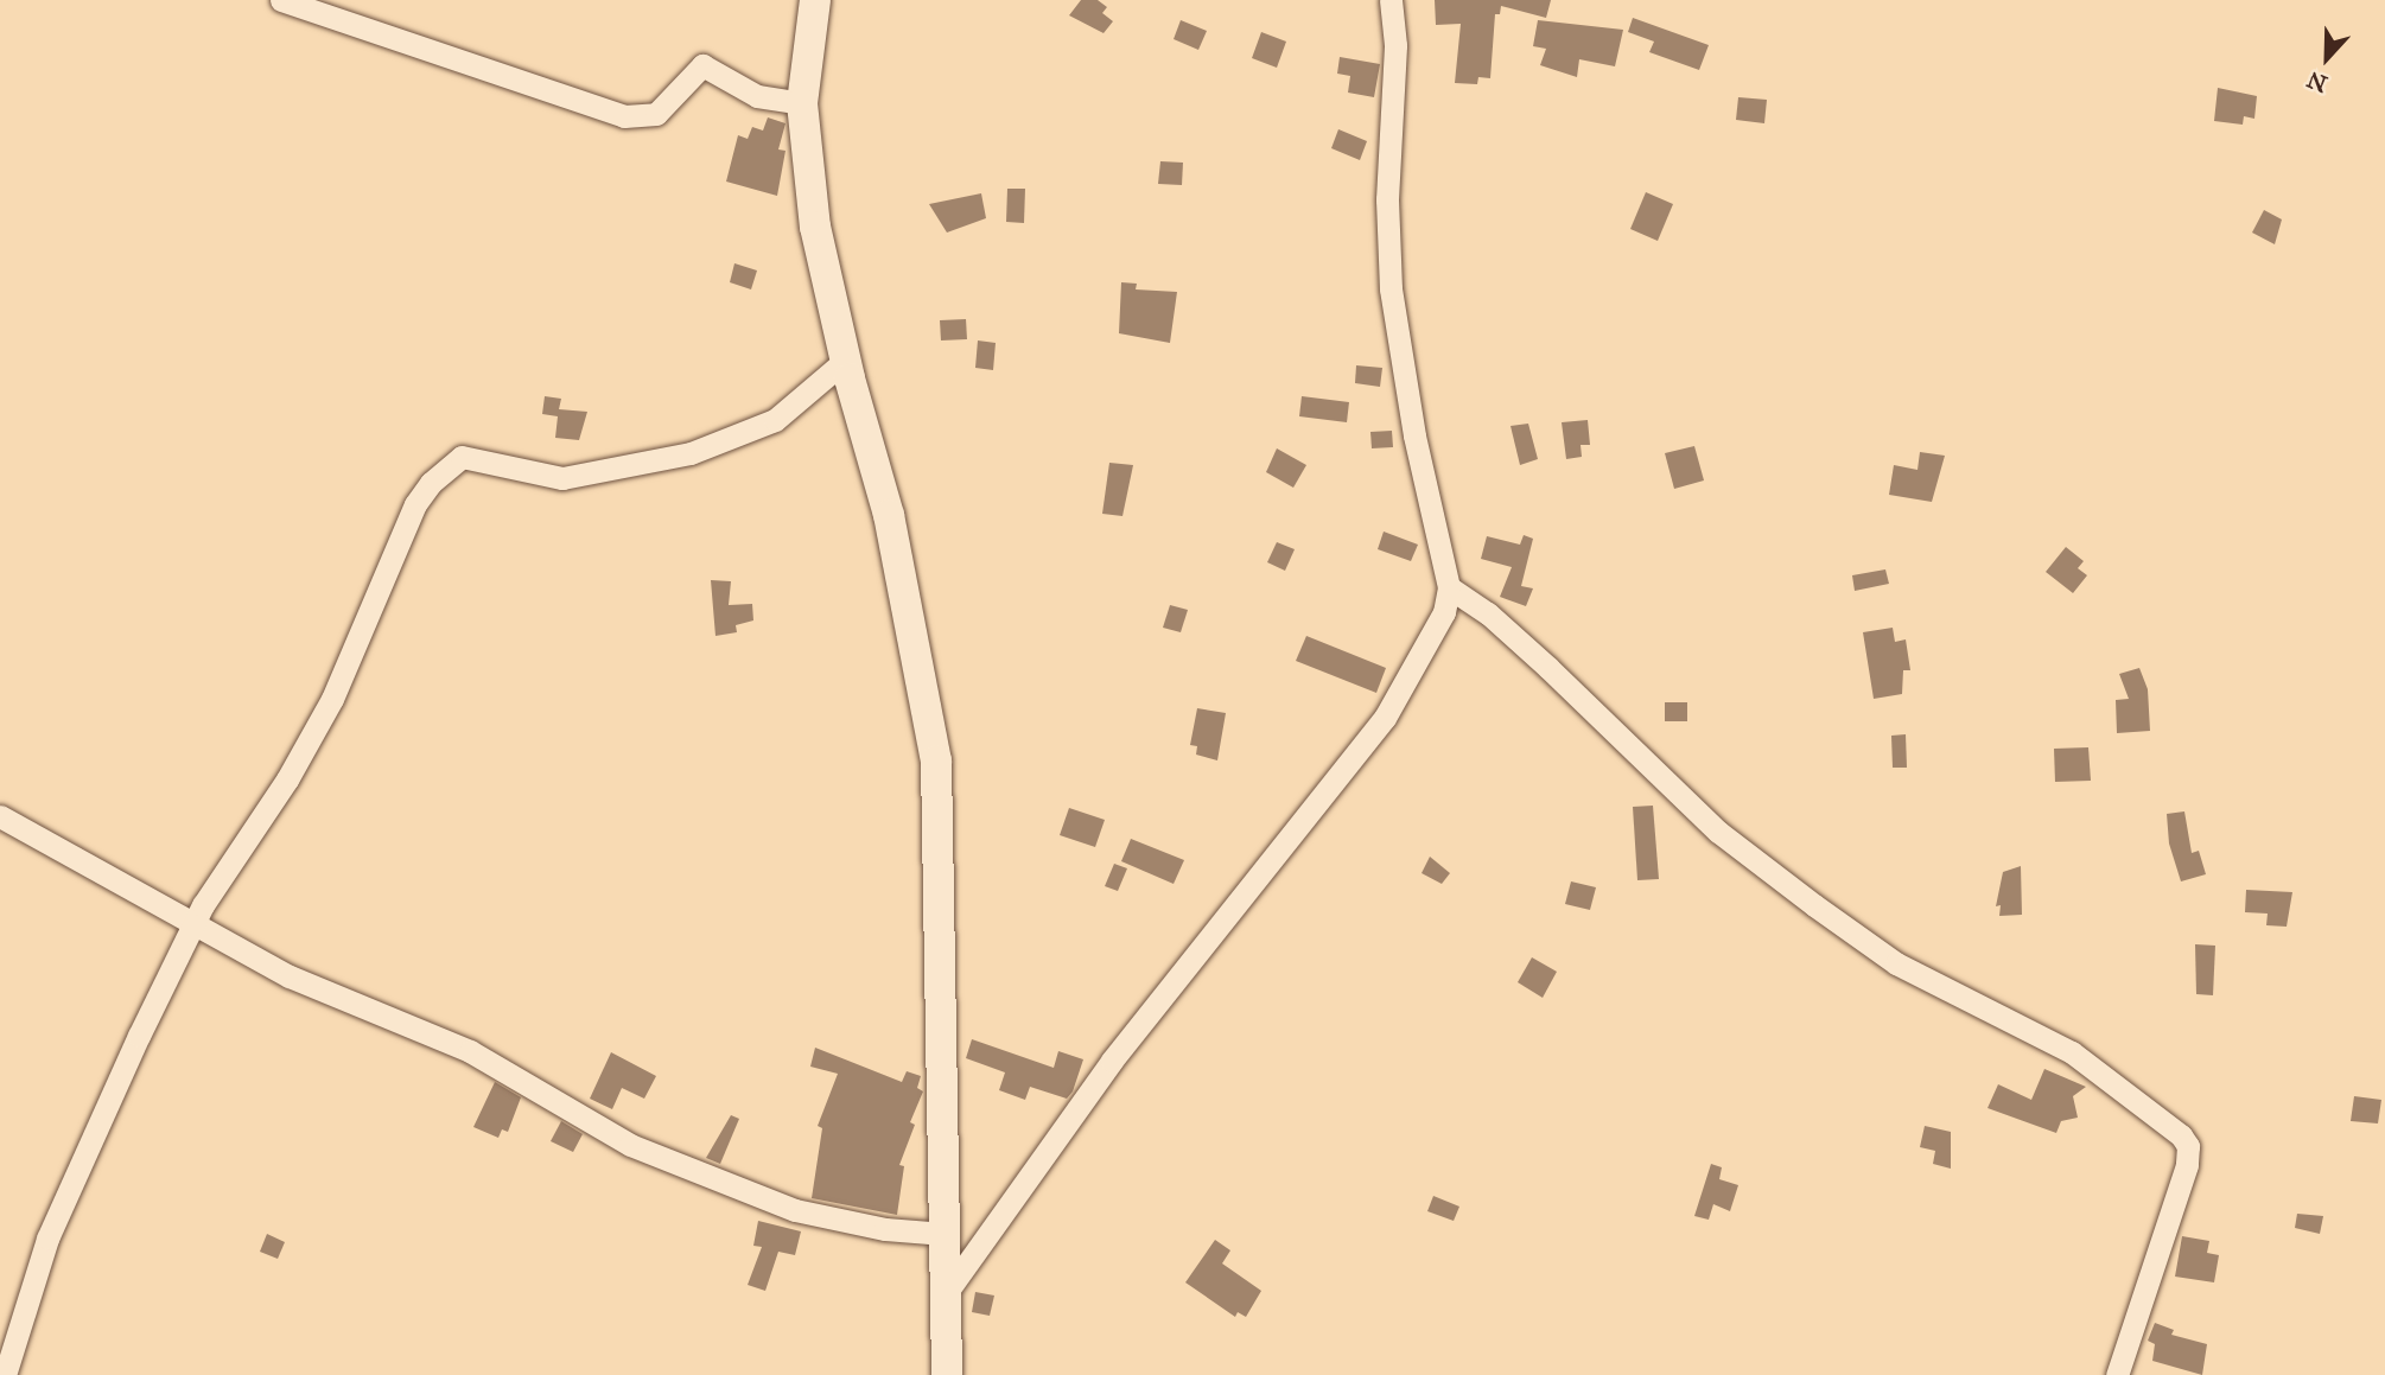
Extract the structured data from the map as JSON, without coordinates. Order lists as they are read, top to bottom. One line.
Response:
{"north":"bottom"}
